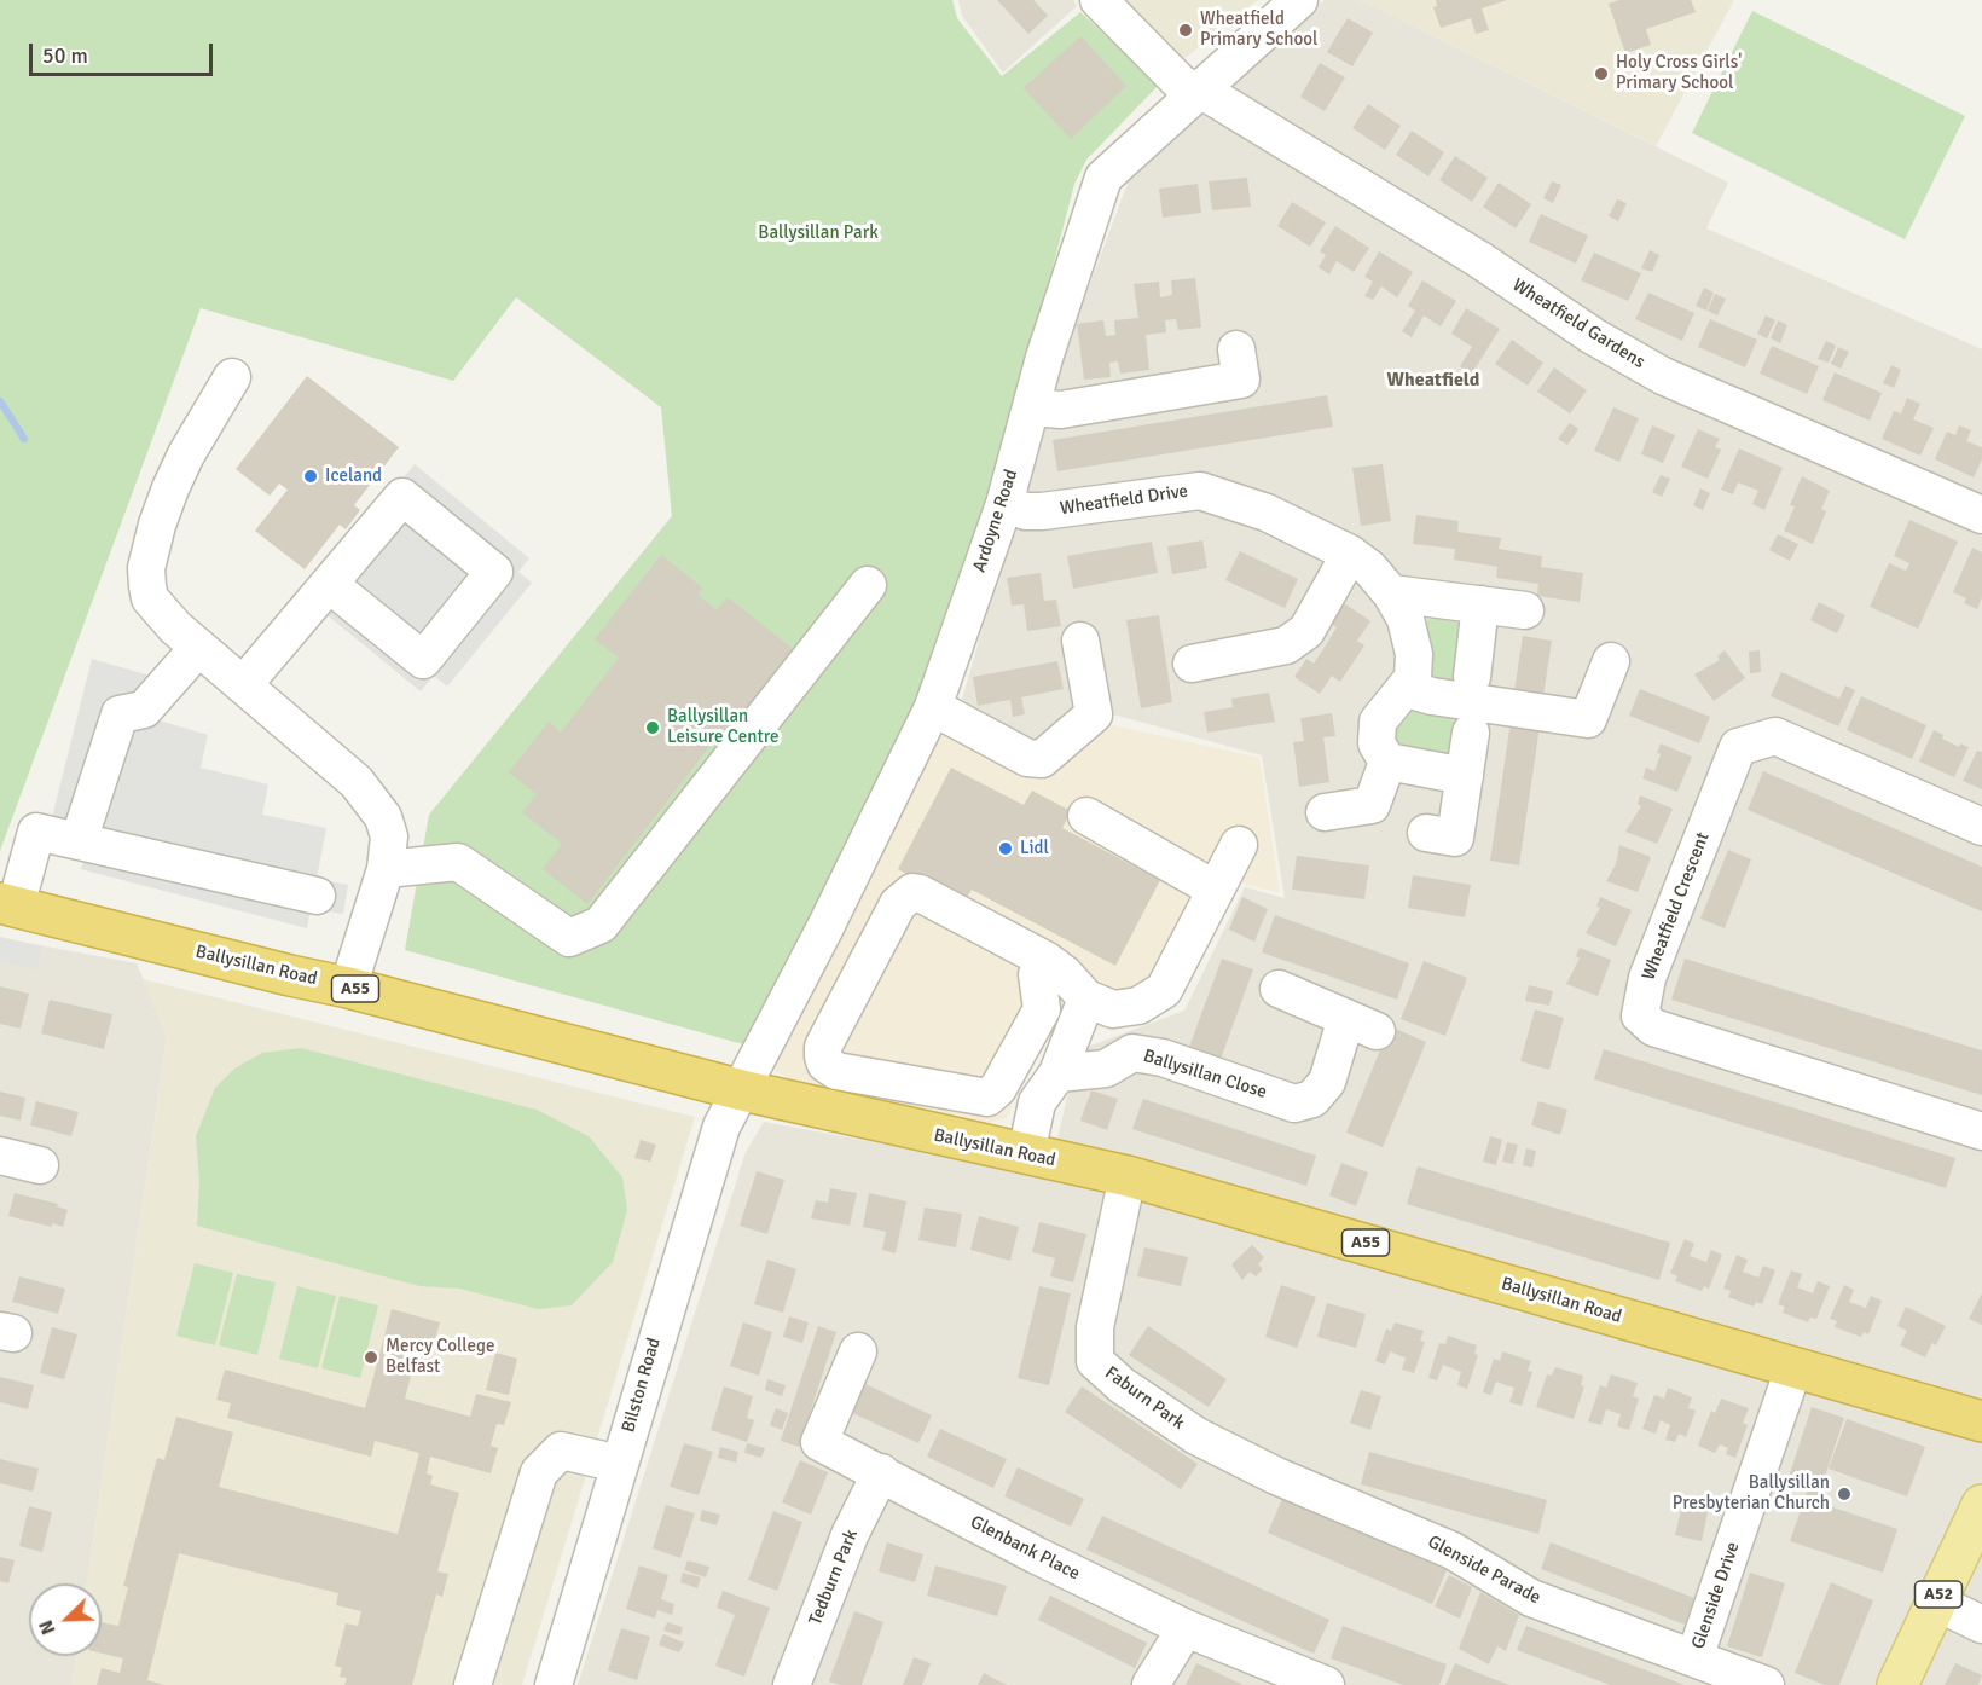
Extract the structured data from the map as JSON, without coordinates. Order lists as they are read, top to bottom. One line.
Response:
{"streets":{"highway":["Ballysillan Road","A55"],"main road":["A52"],"street":["Wheatfield Gardens","Wheatfield Drive","Ardoyne Road","Wheatfield Crescent","Ballysillan Close","Bilston Road","Faburn Park","Glenbank Place","Glenside Parade","Tedburn Park","Glenside Drive"]},"crossings":[["Wheatfield Gardens","Ardoyne Road"],["Wheatfield Drive","Ardoyne Road"],["Ardoyne Road","Ballysillan Road"],["Ardoyne Road","Bilston Road"],["Ballysillan Road","Bilston Road"],["Ballysillan Road","Faburn Park"],["Ballysillan Road","Glenside Drive"],["Faburn Park","Glenside Parade"],["Glenbank Place","Tedburn Park"],["Glenside Parade","Glenside Drive"]],"districts":["Wheatfield"],"parks":["Ballysillan Park"],"places":["Wheatfield Primary School","Holy Cross Girls' Primary School","Iceland","Ballysillan Leisure Centre","Lidl","Mercy College Belfast","Ballysillan Presbyterian Church"],"scale_bar":"50 m","north":"bottom left"}
